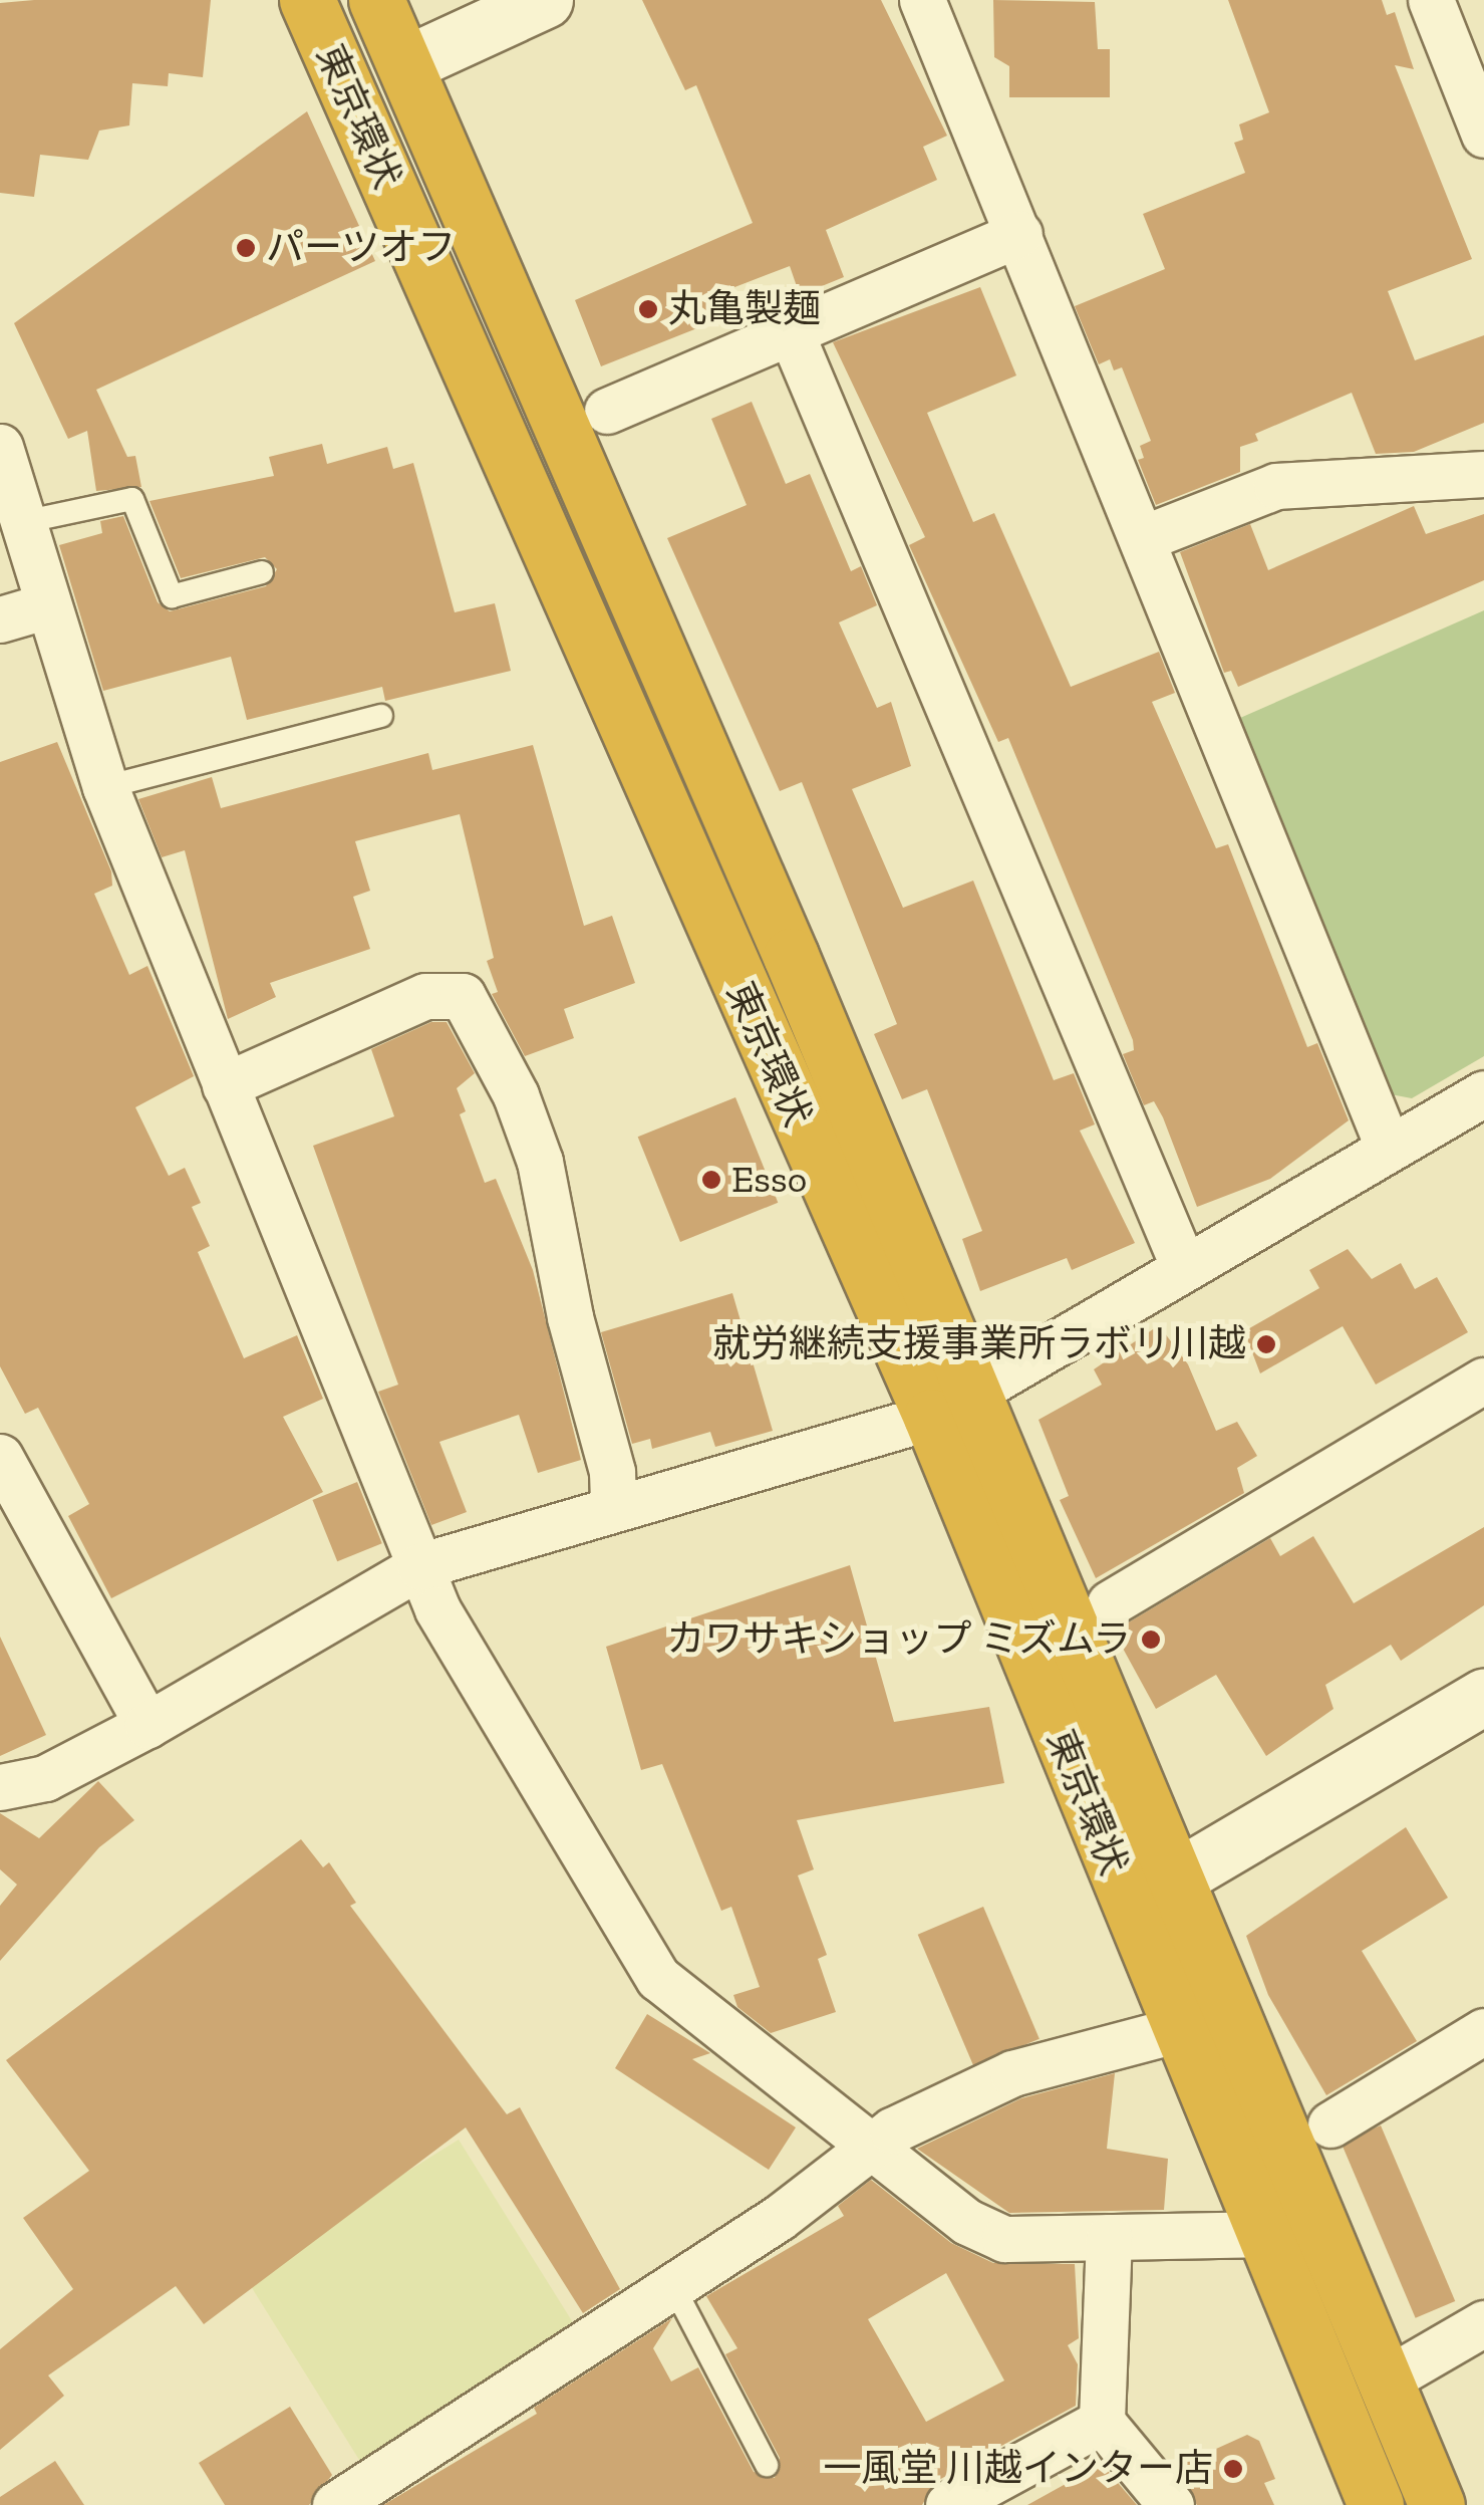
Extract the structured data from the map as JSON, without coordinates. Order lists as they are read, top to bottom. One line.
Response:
{"streets":{"highway":["東京環状"]},"places":["パーツオフ","丸亀製麺","Esso","就労継続支援事業所ラボリ川越","カワサキショップ ミズムラ","一風堂 川越インター店"]}
